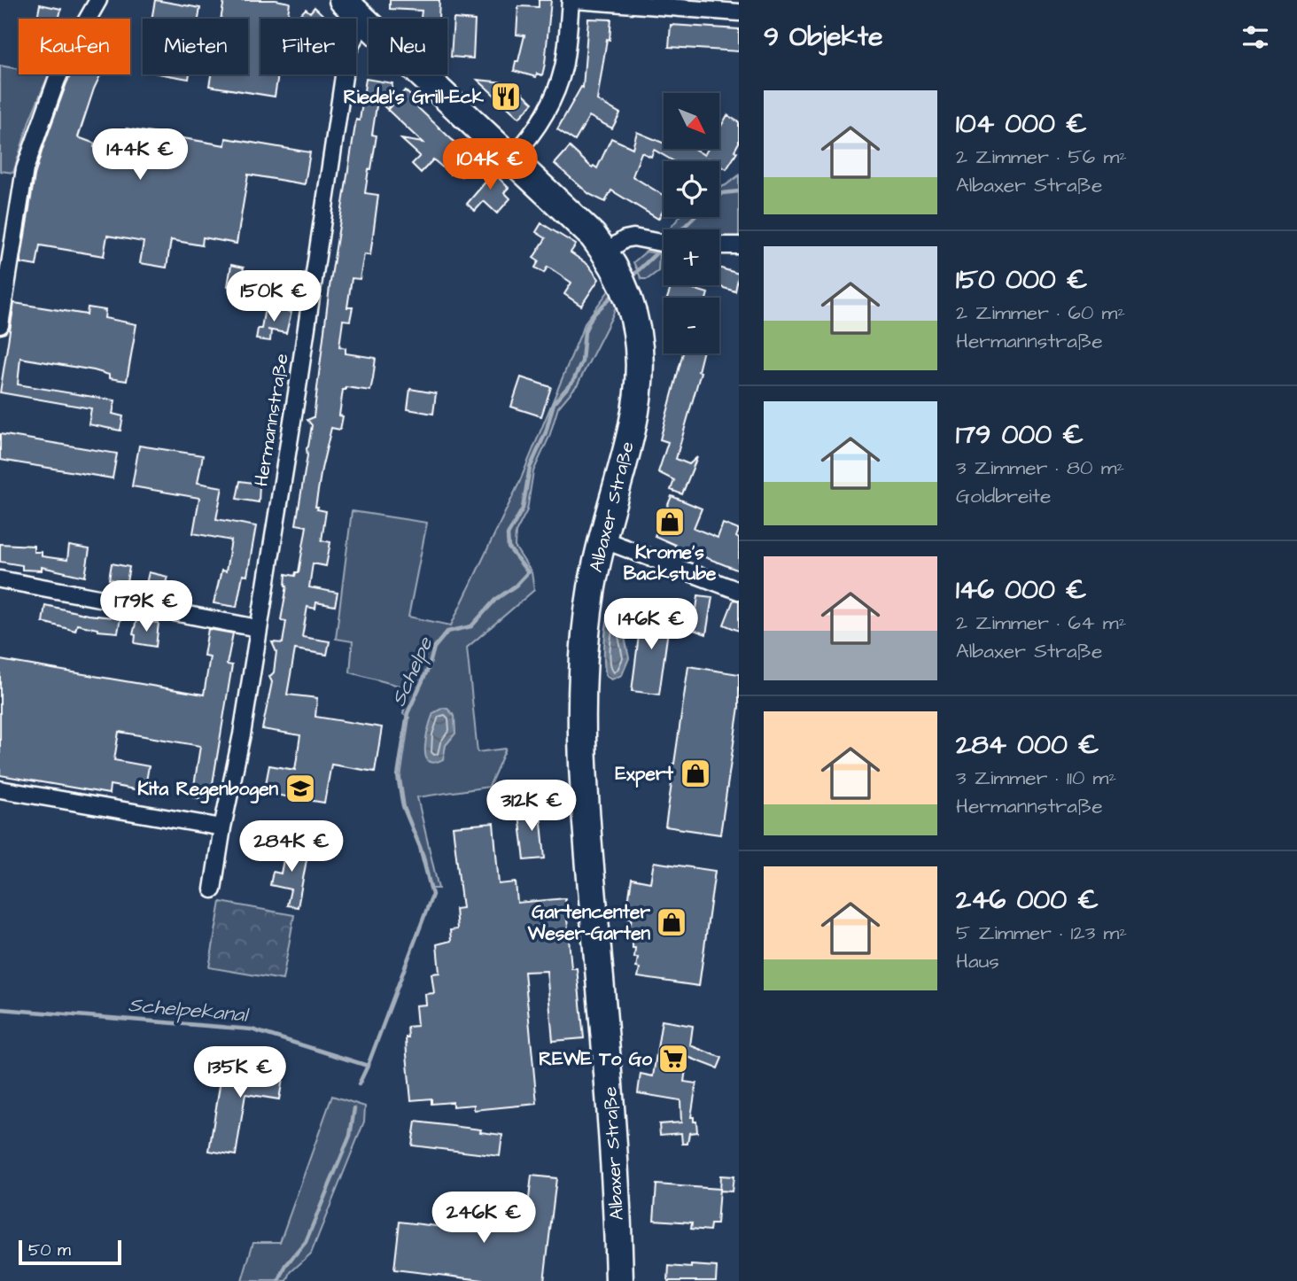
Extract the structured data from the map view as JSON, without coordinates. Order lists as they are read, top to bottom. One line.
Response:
{"streets":{"main road":["Albaxer Straße"],"street":["Hermannstraße"]},"crossings":[["Hermannstraße","Albaxer Straße"]],"water":["Schelpe","Schelpekanal"],"places":{"restaurant":["Riedel's Grill-Eck"],"shop":["Krome's Backstube","Expert","Gartencenter Weser-Garten"],"school or university":["Kita Regenbogen"],"supermarket":["REWE To Go"]},"scale_bar":"50 m","north":"bottom right","page":{"heading":"9 Objekte","chip":["Kaufen","Mieten","Filter","Neu"],"list":[{"name":"104 000 €","note":"2 Zimmer · 56 m² · Albaxer Straße"},{"name":"150 000 €","note":"2 Zimmer · 60 m² · Hermannstraße"},{"name":"179 000 €","note":"3 Zimmer · 80 m² · Goldbreite"},{"name":"146 000 €","note":"2 Zimmer · 64 m² · Albaxer Straße"},{"name":"284 000 €","note":"3 Zimmer · 110 m² · Hermannstraße"},{"name":"246 000 €","note":"5 Zimmer · 123 m² · Haus"}],"map_buttons":["+","−"],"price":["144K €","104K €","150K €","179K €","146K €","312K €","284K €","135K €","246K €"],"scale":"50 m"}}
